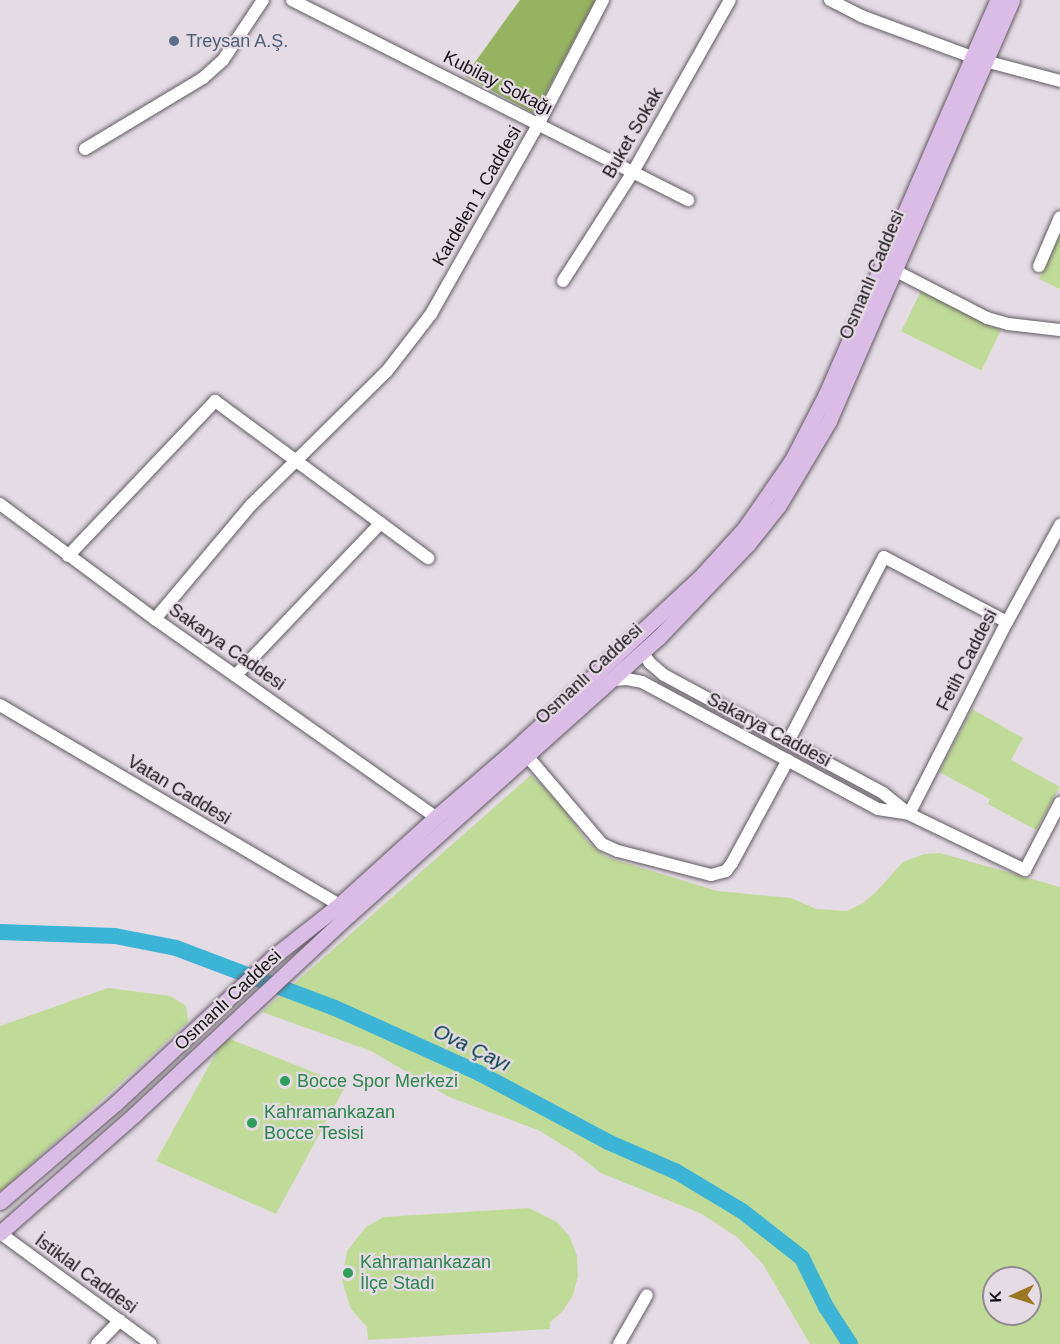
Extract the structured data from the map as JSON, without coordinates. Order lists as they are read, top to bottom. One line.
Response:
{"streets":{"main road":["Osmanlı Caddesi"],"street":["Kubilay Sokağı","Buket Sokak","Kardelen 1 Caddesi","Sakarya Caddesi","Fetih Caddesi","Vatan Caddesi","İstiklal Caddesi"]},"crossings":[["Kubilay Sokağı","Buket Sokak"],["Kubilay Sokağı","Kardelen 1 Caddesi"],["Kardelen 1 Caddesi","Sakarya Caddesi"],["Osmanlı Caddesi","Sakarya Caddesi"],["Osmanlı Caddesi","Vatan Caddesi"],["Osmanlı Caddesi","İstiklal Caddesi"],["Sakarya Caddesi","Fetih Caddesi"]],"water":["Ova Çayı"],"places":["Treysan A.Ş.","Bocce Spor Merkezi","Kahramankazan Bocce Tesisi","Kahramankazan İlçe Stadı"],"north":"left"}
